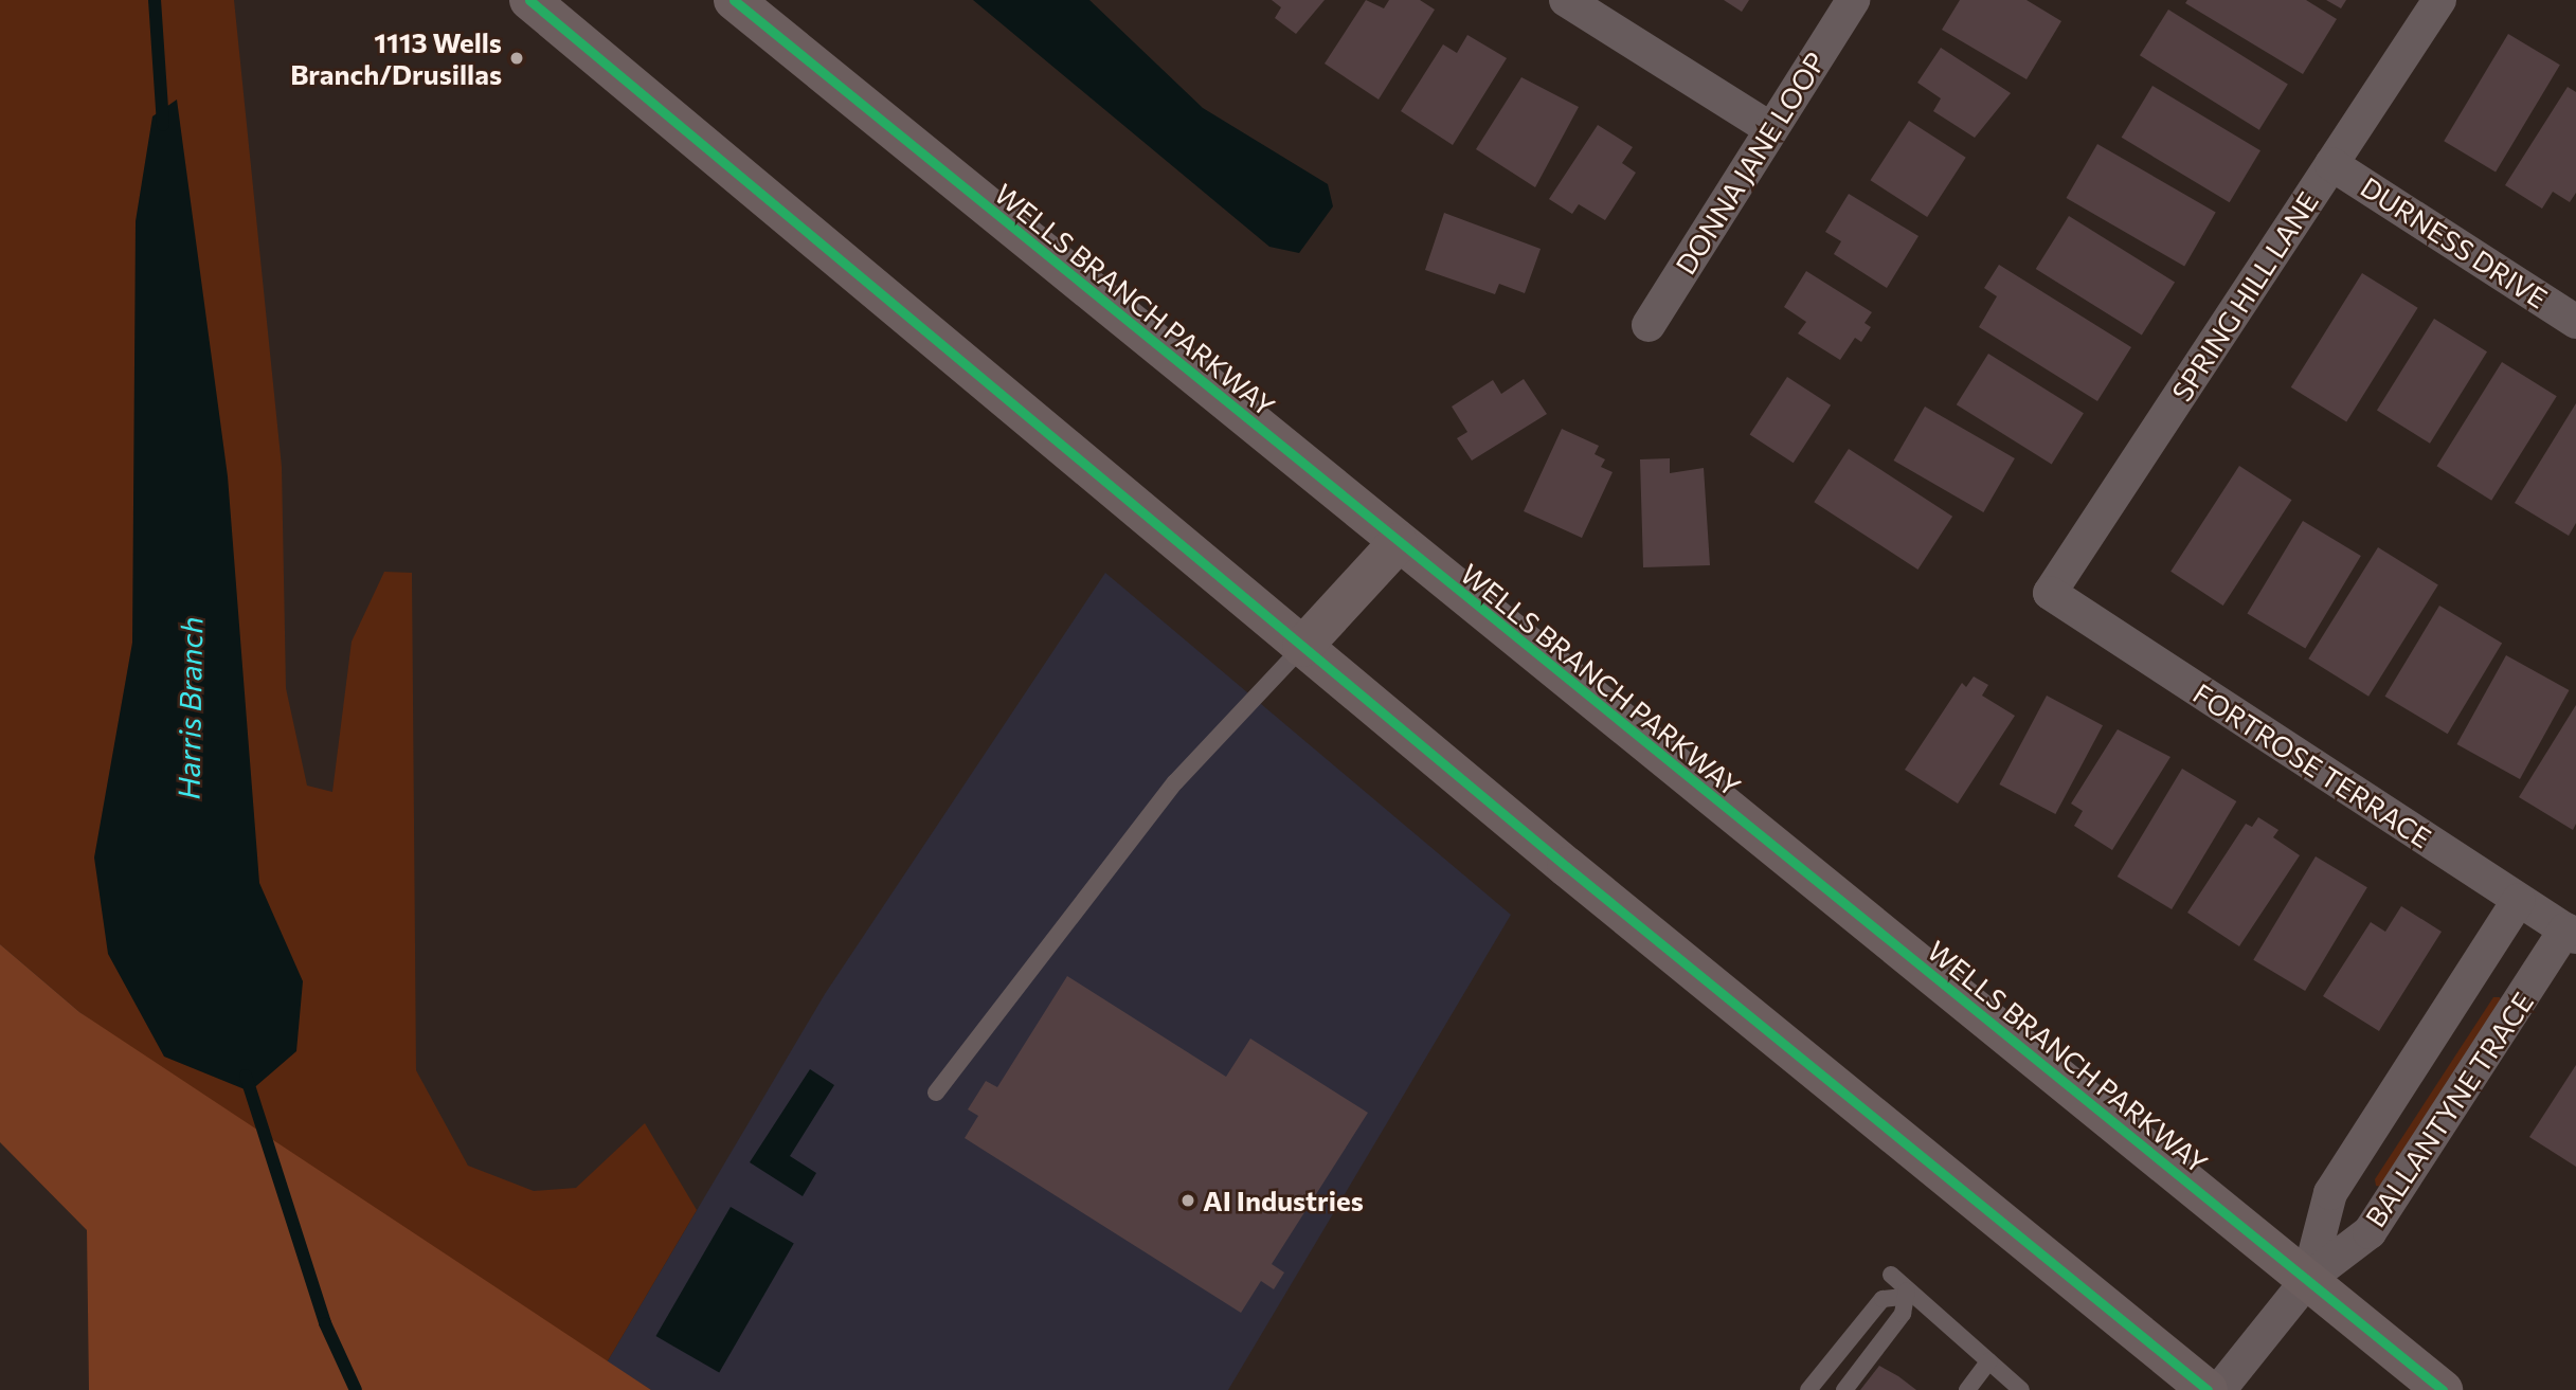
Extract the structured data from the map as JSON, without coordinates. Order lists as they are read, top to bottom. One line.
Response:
{"streets":{"main road":["WELLS BRANCH PARKWAY"],"street":["DONNA JANE LOOP","DURNESS DRIVE","SPRING HILL LANE","FORTROSE TERRACE","BALLANTYNE TRACE"]},"crossings":[["DURNESS DRIVE","SPRING HILL LANE"],["SPRING HILL LANE","FORTROSE TERRACE"],["WELLS BRANCH PARKWAY","BALLANTYNE TRACE"],["FORTROSE TERRACE","BALLANTYNE TRACE"]],"water":["Harris Branch"],"places":["1113 Wells Branch/Drusillas","AI Industries"]}
